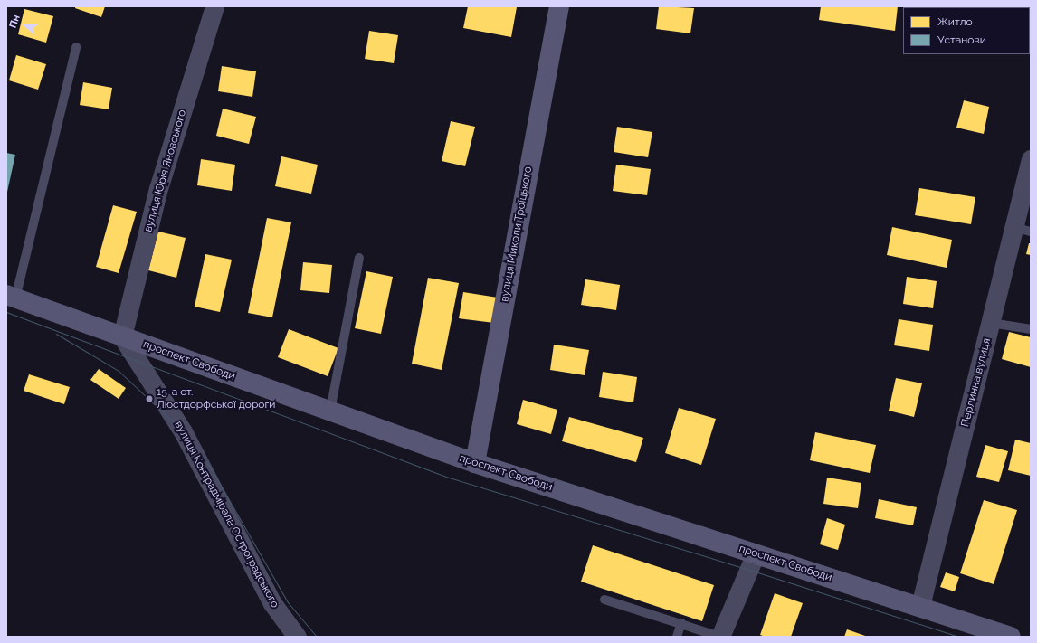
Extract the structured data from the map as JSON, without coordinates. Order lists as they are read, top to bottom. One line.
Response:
{"streets":{"street":["вулиця Юрія Яновського","вулиця Миколи Троїцького","проспект Свободи","Перлинна вулиця","вулиця Контрадмірала Остроградського"]},"crossings":[["вулиця Юрія Яновського","проспект Свободи"],["вулиця Юрія Яновського","вулиця Контрадмірала Остроградського"],["вулиця Миколи Троїцького","проспект Свободи"],["проспект Свободи","Перлинна вулиця"],["проспект Свободи","вулиця Контрадмірала Остроградського"]],"places":["15-а ст. Люстдорфської дороги"],"legend":["Житло","Установи"],"north":"left"}
